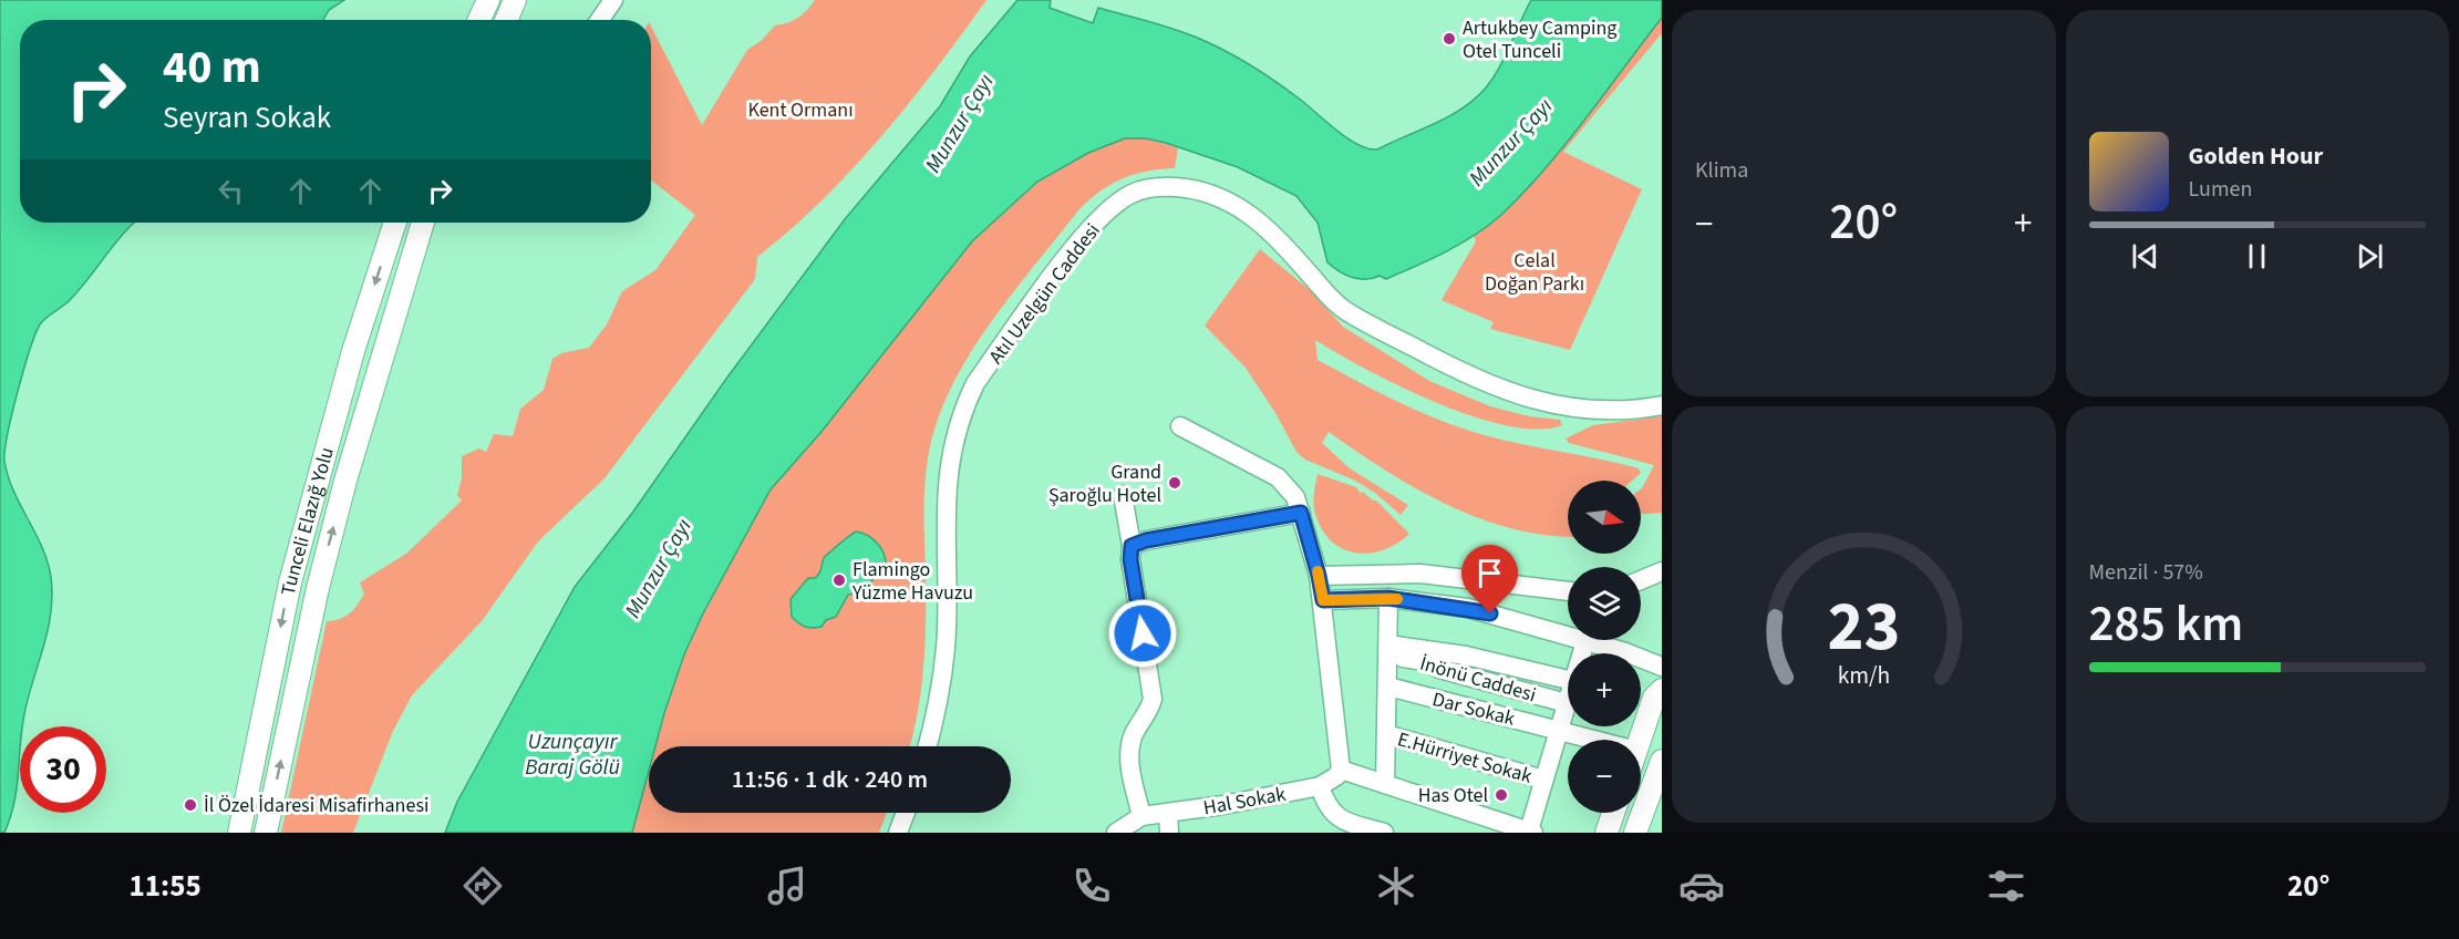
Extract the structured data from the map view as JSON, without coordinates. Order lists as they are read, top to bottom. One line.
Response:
{"streets":{"main road":["Tunceli Elazığ Yolu"],"street":["Atıl Uzelgün Caddesi","İnönü Caddesi","Dar Sokak","E.Hürriyet Sokak","Hal Sokak"]},"crossings":[["İnönü Caddesi","Dar Sokak"],["İnönü Caddesi","E.Hürriyet Sokak"]],"water":["Munzur Çayı","Uzunçayır Baraj Gölü"],"parks":["Kent Ormanı","Celal Doğan Parkı"],"places":["Artukbey Camping Otel Tunceli","Grand Şaroğlu Hotel","Flamingo Yüzme Havuzu","Has Otel","İl Özel İdaresi Misafirhanesi"],"north":"right","page":{"tile":["Klima",["Menzil · 57%","285 km"]],"turn":["40 m","Seyran Sokak"],"song":["Golden Hour","Lumen"],"heat":["−","20°","+"],"map_buttons":["+","−"],"limit":"30","trip":"11:56 · 1 dk · 240 m","tabs":["11:55","20°"],"gauge":["23","km/h"]}}
